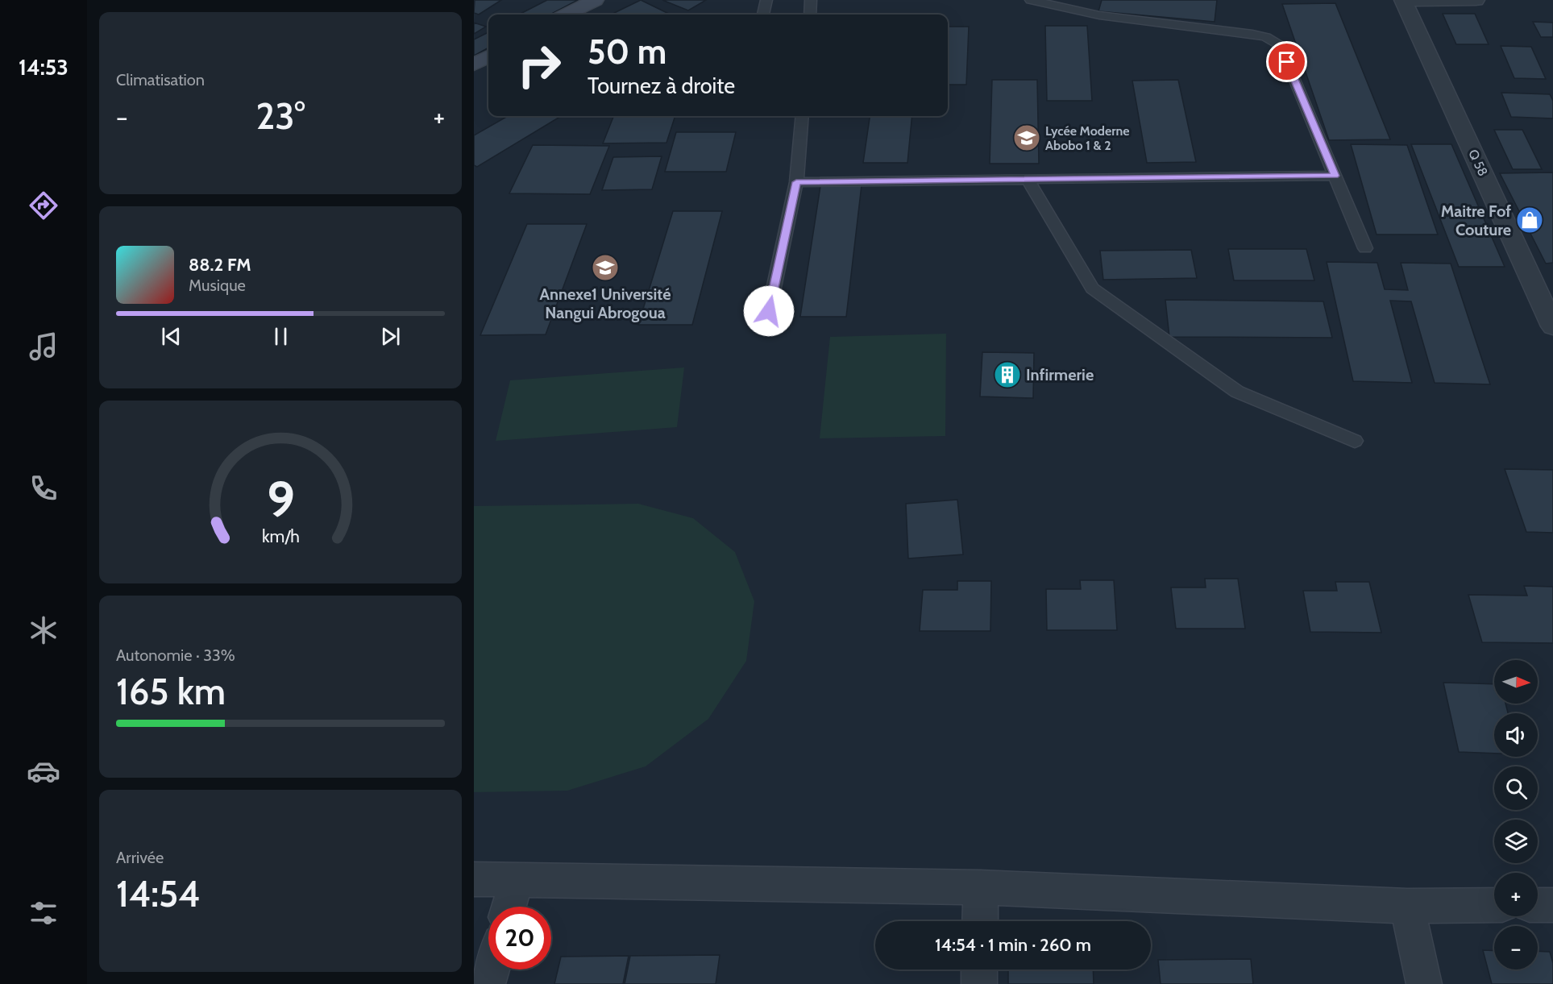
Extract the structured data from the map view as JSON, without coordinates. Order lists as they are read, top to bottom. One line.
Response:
{"streets":{"street":["Q 58"]},"places":{"school or university":["Lycée Moderne Abobo 1 & 2","Annexe1 Université Nangui Abrogoua"],"shop":["Maitre Fof Couture"],"building":["Infirmerie"]},"north":"right","page":{"tabs":"14:53","tile":["Climatisation",["Autonomie · 33%","165 km"],["Arrivée","14:54"]],"turn":["50 m","Tournez à droite"],"heat":["−","23°","+"],"song":["88.2 FM","Musique"],"map_buttons":["+","−"],"limit":"20","trip":"14:54 · 1 min · 260 m","gauge":["9","km/h"]}}
